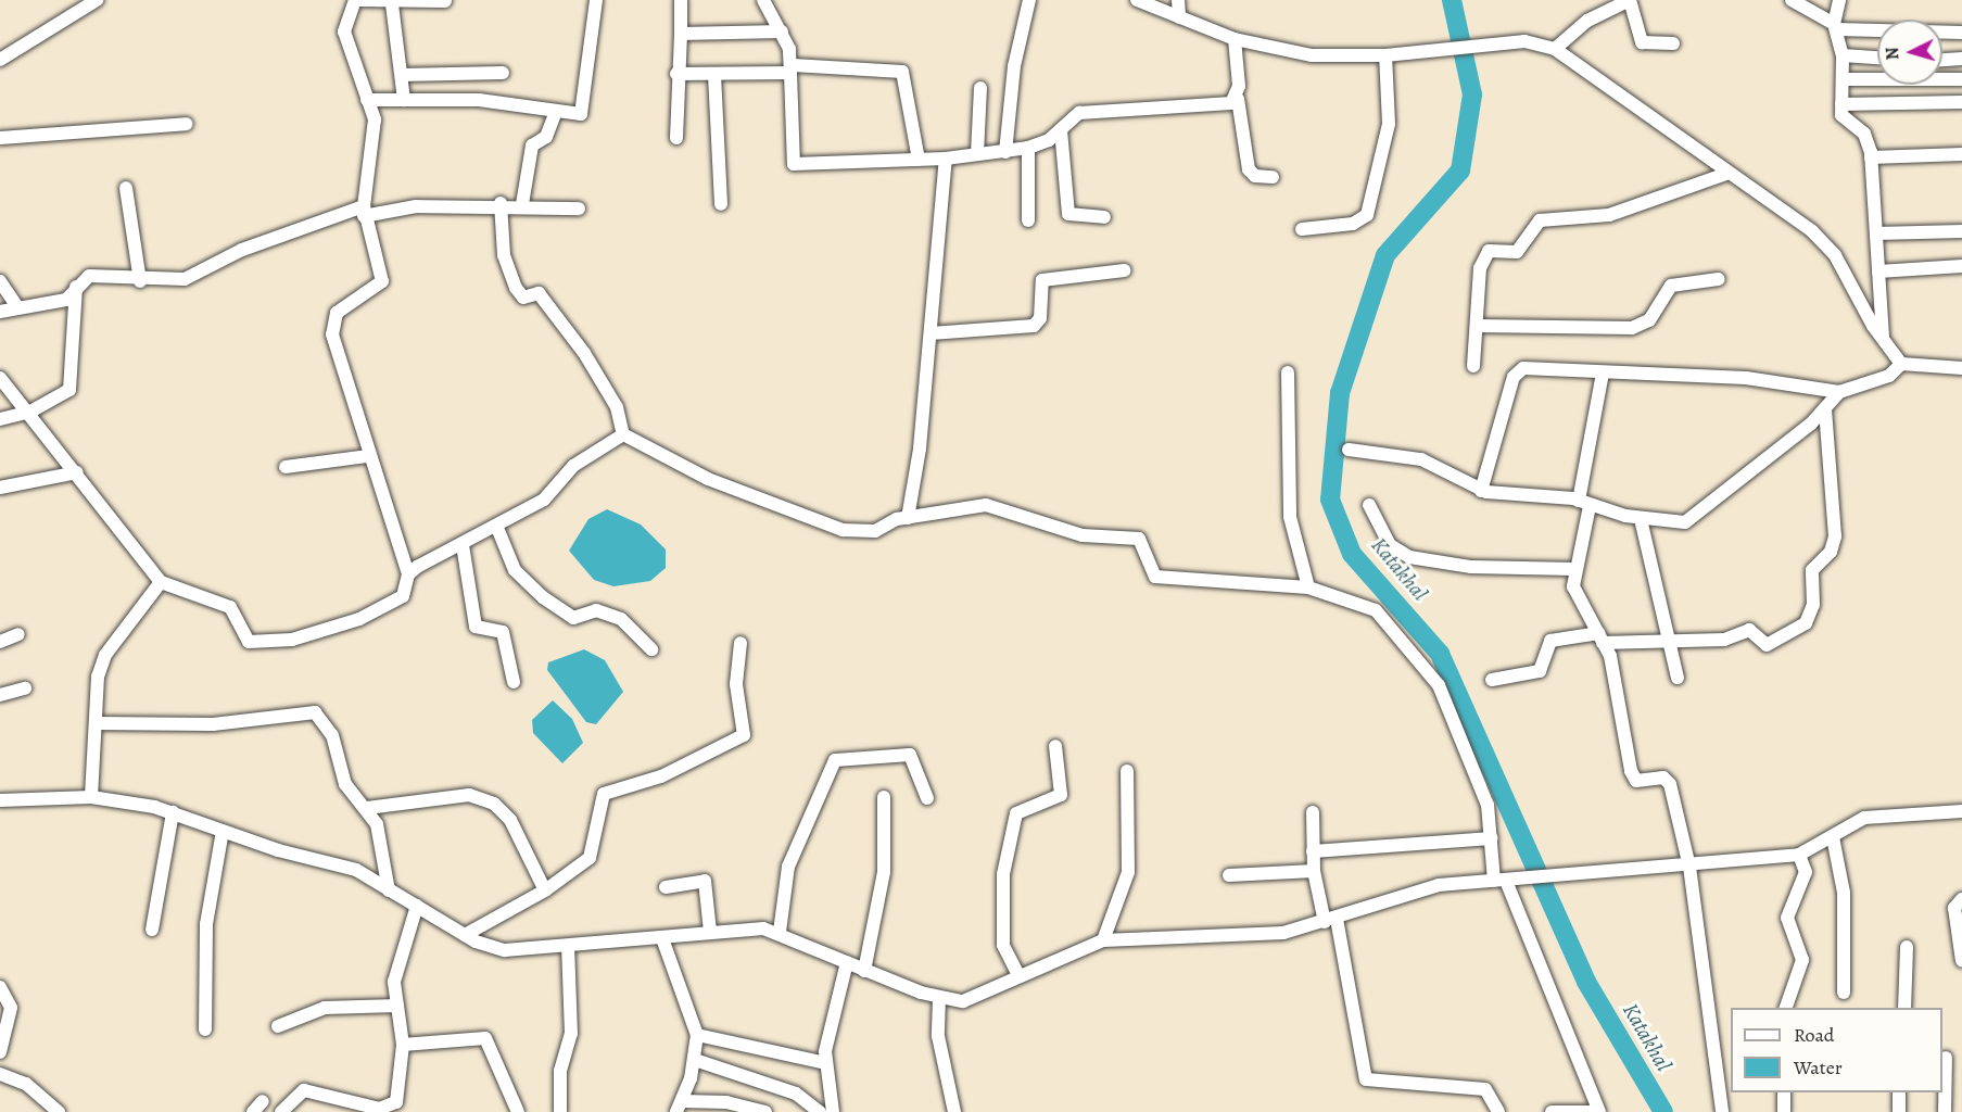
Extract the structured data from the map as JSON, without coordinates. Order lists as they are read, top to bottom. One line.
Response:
{"water":["Katakhal"],"legend":["Road","Water"],"north":"left"}
